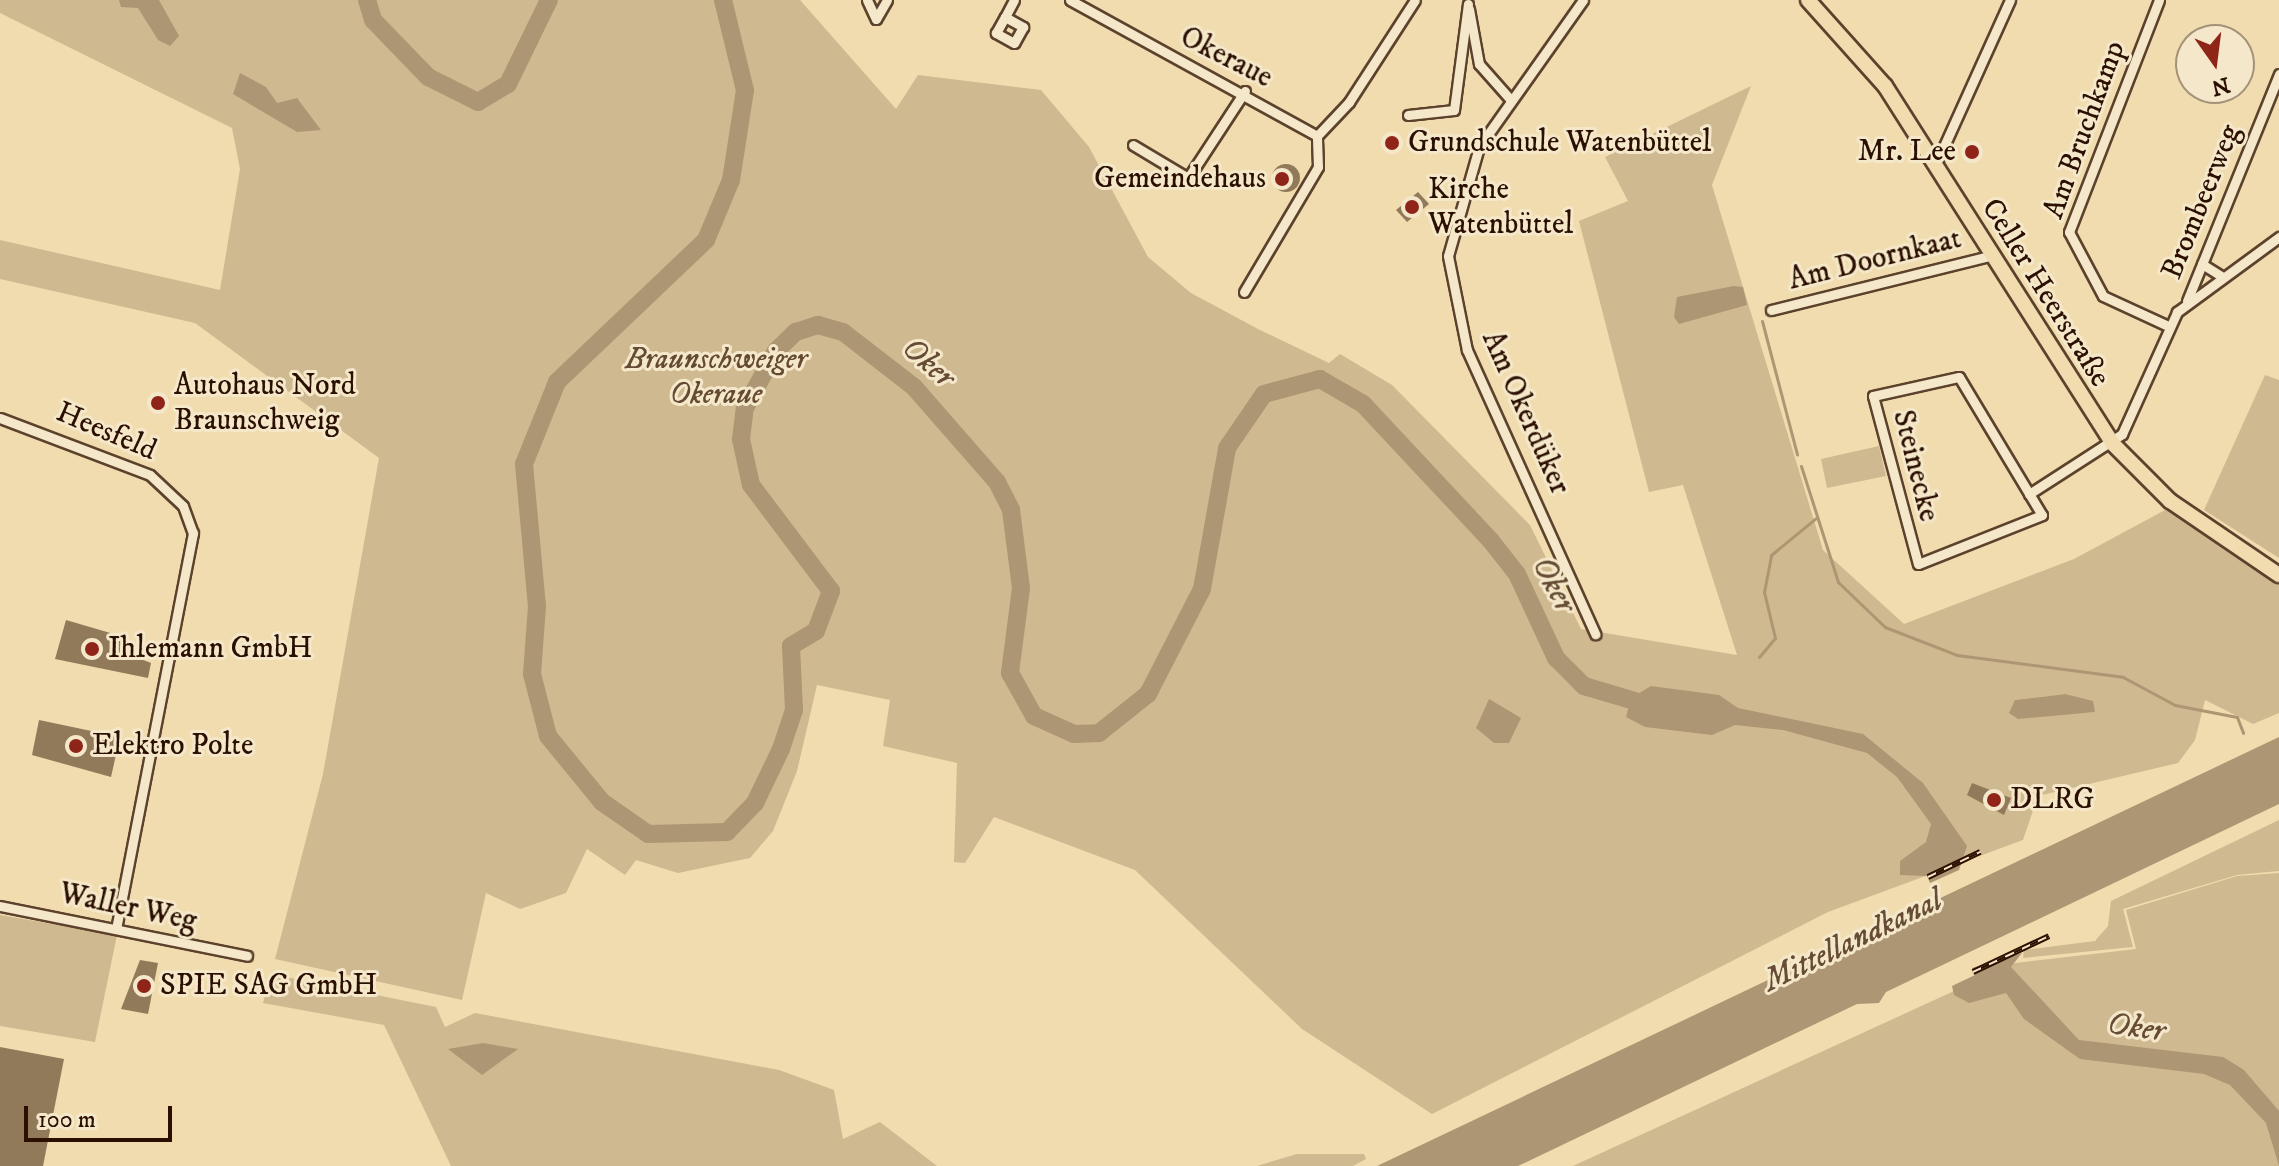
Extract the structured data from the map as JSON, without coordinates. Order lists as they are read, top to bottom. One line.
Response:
{"streets":{"main road":["Celler Heerstraße"],"street":["Okeraue","Am Bruchkamp","Brombeerweg","Am Doornkaat","Am Okerdüker","Heesfeld","Steinecke","Waller Weg"]},"crossings":[["Am Doornkaat","Celler Heerstraße"],["Heesfeld","Waller Weg"]],"water":["Oker","Mittellandkanal"],"parks":["Braunschweiger Okeraue"],"places":["Grundschule Watenbüttel","Mr. Lee","Gemeindehaus","Kirche Watenbüttel","Autohaus Nord Braunschweig","Ihlemann GmbH","Elektro Polte","DLRG","SPIE SAG GmbH"],"scale_bar":"100 m","north":"bottom"}
